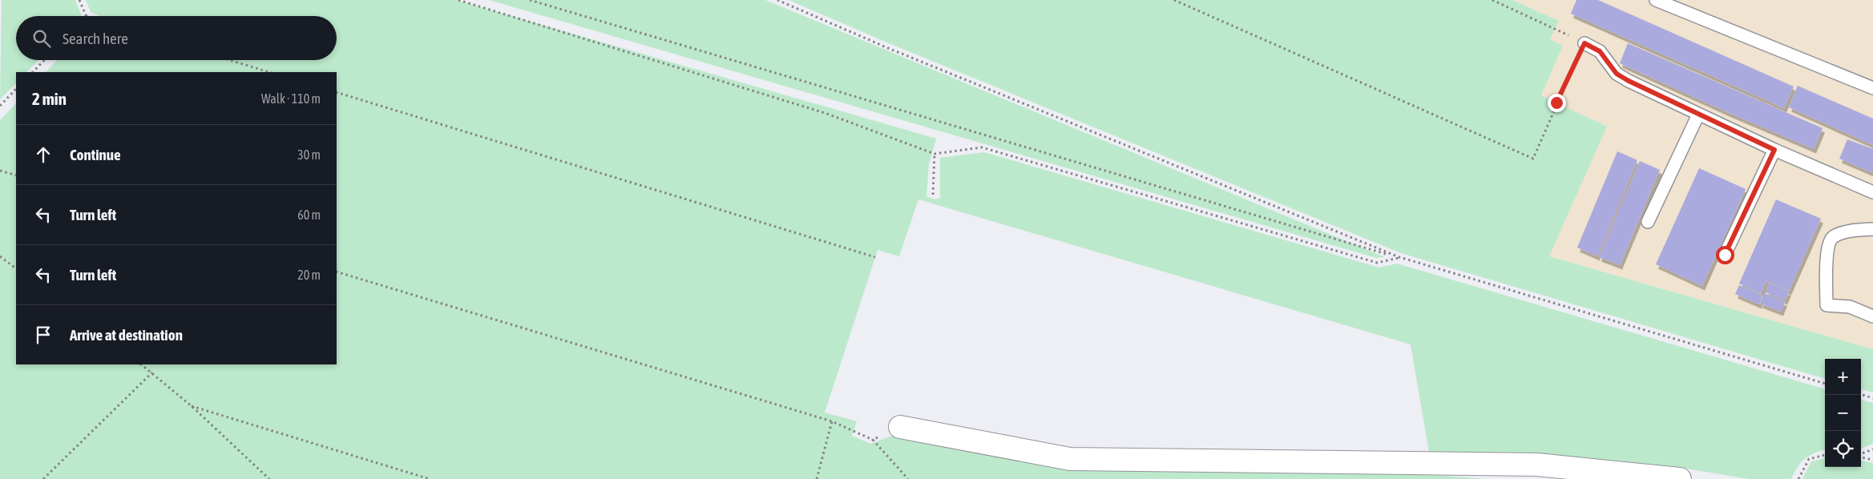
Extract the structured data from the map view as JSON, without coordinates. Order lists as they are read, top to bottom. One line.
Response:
{"page":{"search":"Search here","heading":["2 min","Walk · 110 m"],"list":[["Continue","30 m"],["Turn left","60 m"],["Turn left","20 m"],"Arrive at destination"],"map_buttons":["+","−"]}}
